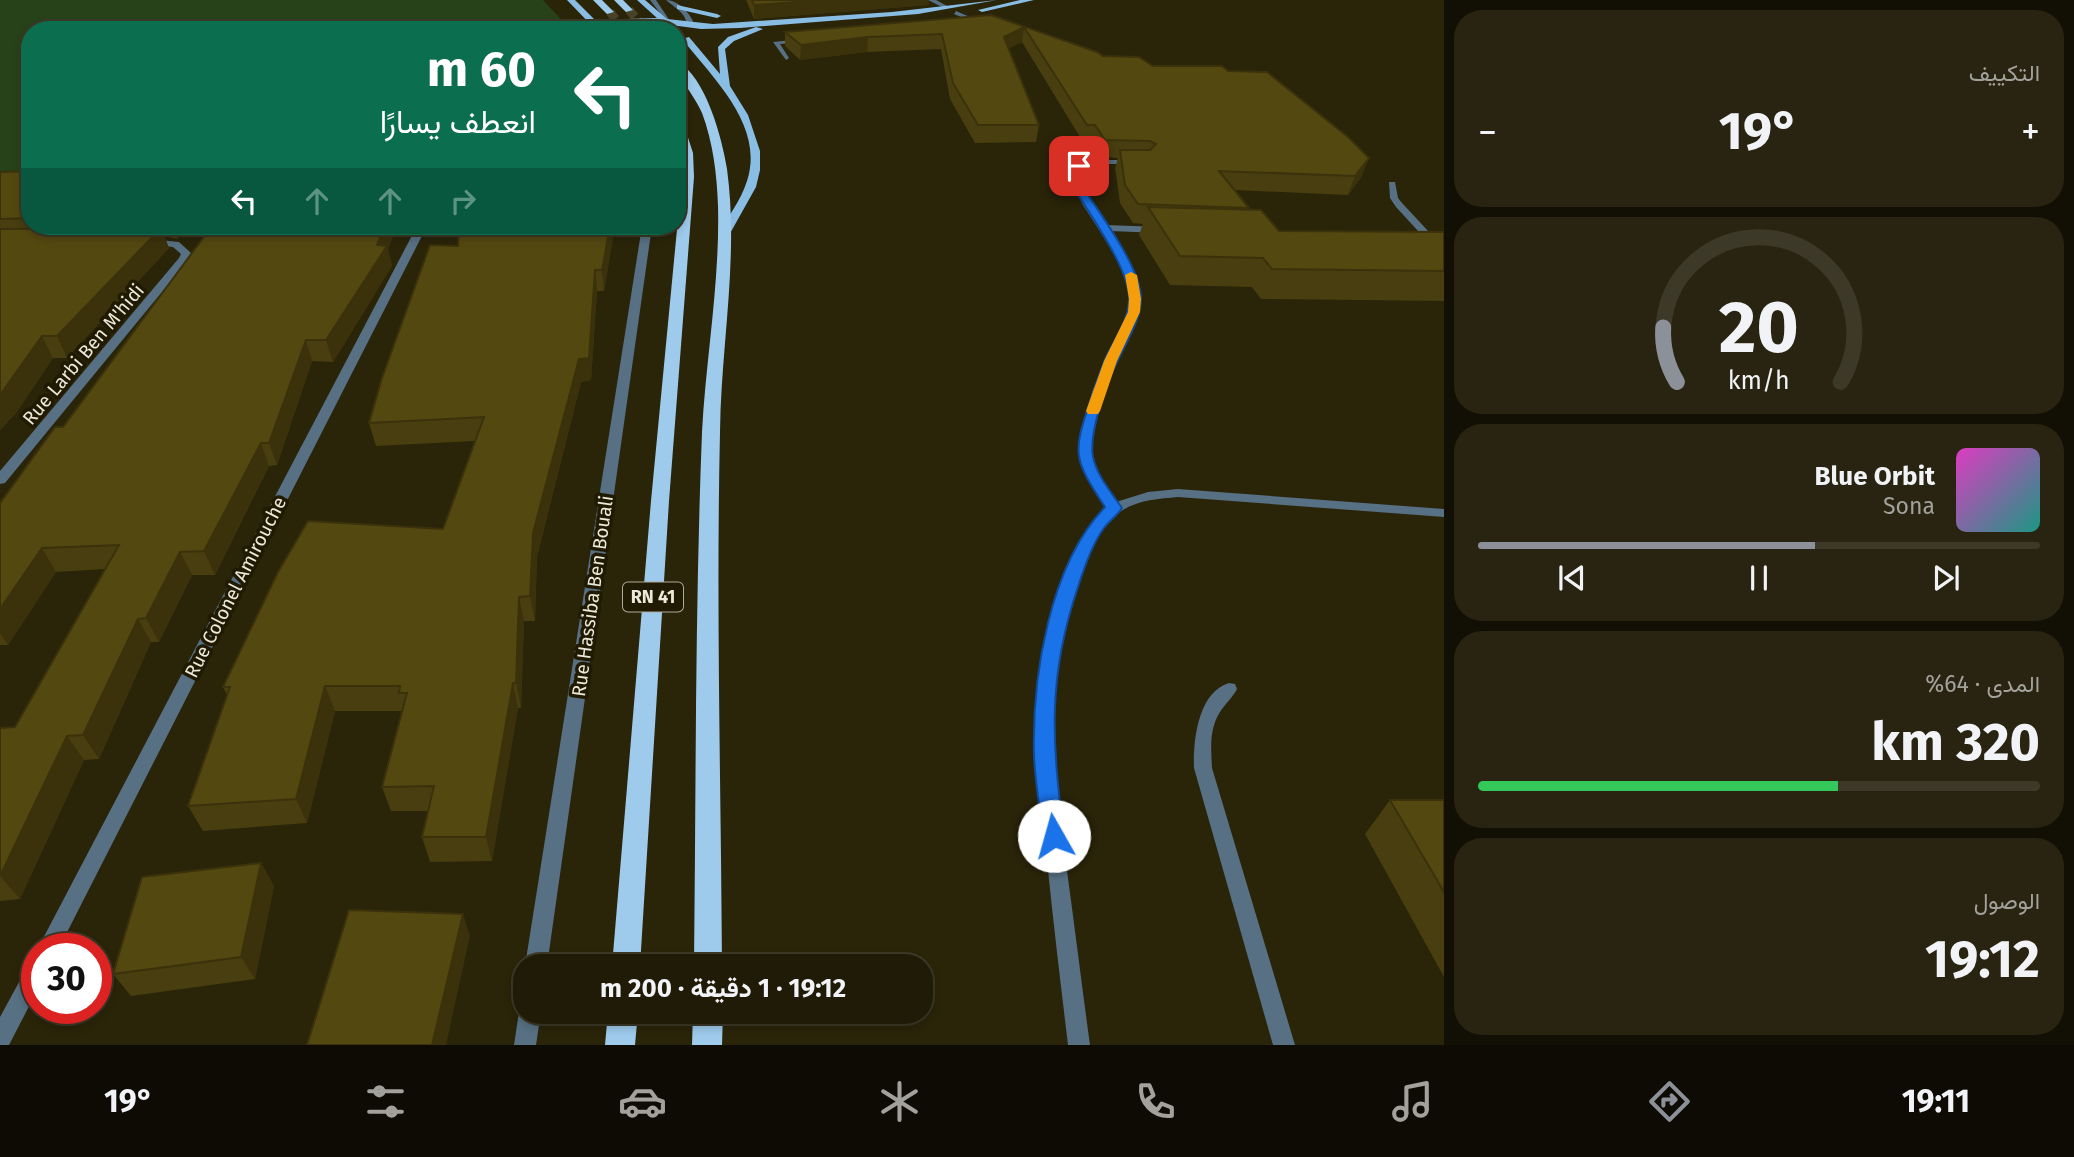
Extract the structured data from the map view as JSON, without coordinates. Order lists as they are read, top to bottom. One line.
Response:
{"streets":{"highway":["RN 41"],"street":["Rue Larbi Ben M'hidi","Rue Colonel Amirouche","Rue Hassiba Ben Bouali"]},"page":{"tile":["التكييف",["المدى · 64%","320 km"],["الوصول","19:12"]],"turn":["60 m","انعطف يسارًا"],"heat":["−","19°","+"],"song":["Blue Orbit","Sona"],"limit":"30","trip":"19:12 · 1 دقيقة · 200 m","tabs":["19:11","19°"],"gauge":["20","km/h"]}}
